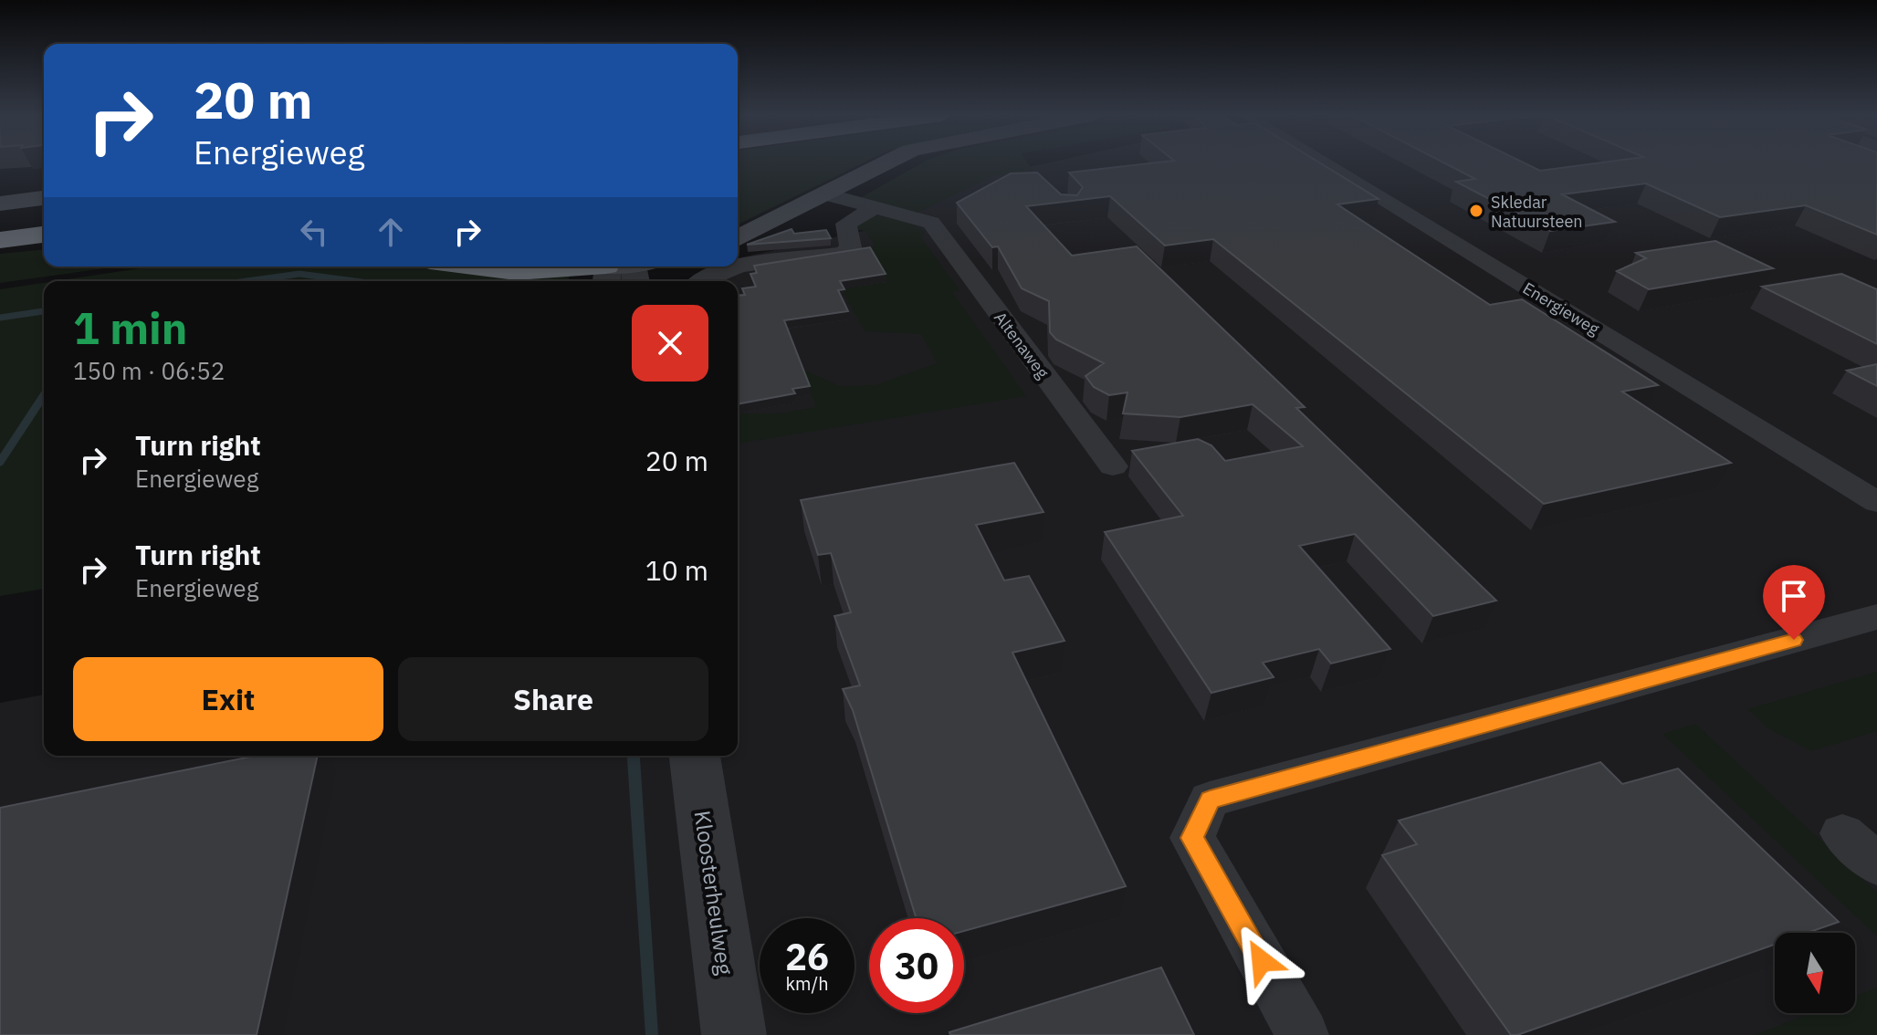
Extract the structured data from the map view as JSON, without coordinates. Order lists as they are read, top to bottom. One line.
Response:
{"streets":{"street":["Energieweg","Altenaweg","Kloosterheulweg"]},"places":["Skledar Natuursteen"],"north":"bottom","page":{"turn":["20 m","Energieweg"],"heading":["1 min","150 m · 06:52"],"list":[{"name":"Turn right","note":"Energieweg","value":"20 m"},{"name":"Turn right","note":"Energieweg","value":"10 m"}],"buttons":["Exit","Share"],"speed":"26 km/h","limit":"30"}}
